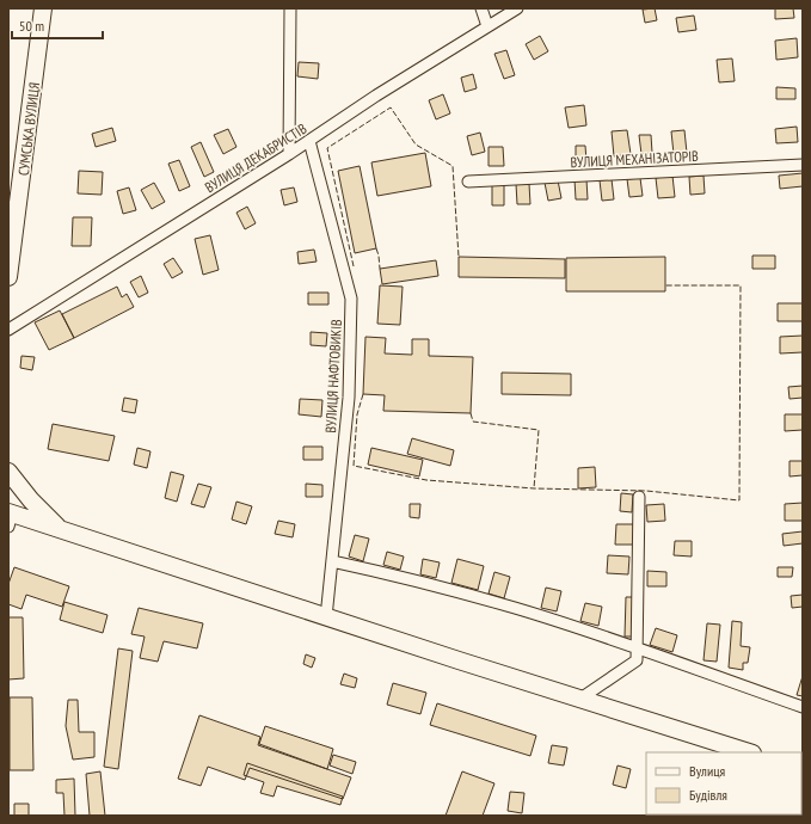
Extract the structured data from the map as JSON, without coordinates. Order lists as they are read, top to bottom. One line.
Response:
{"streets":{"main road":["СУМСЬКА ВУЛИЦЯ"],"street":["ВУЛИЦЯ ДЕКАБРИСТІВ","ВУЛИЦЯ МЕХАНІЗАТОРІВ","ВУЛИЦЯ НАФТОВИКІВ"]},"crossings":[["ВУЛИЦЯ ДЕКАБРИСТІВ","ВУЛИЦЯ НАФТОВИКІВ"]],"legend":["Вулиця","Будівля"],"scale_bar":"50 m"}
